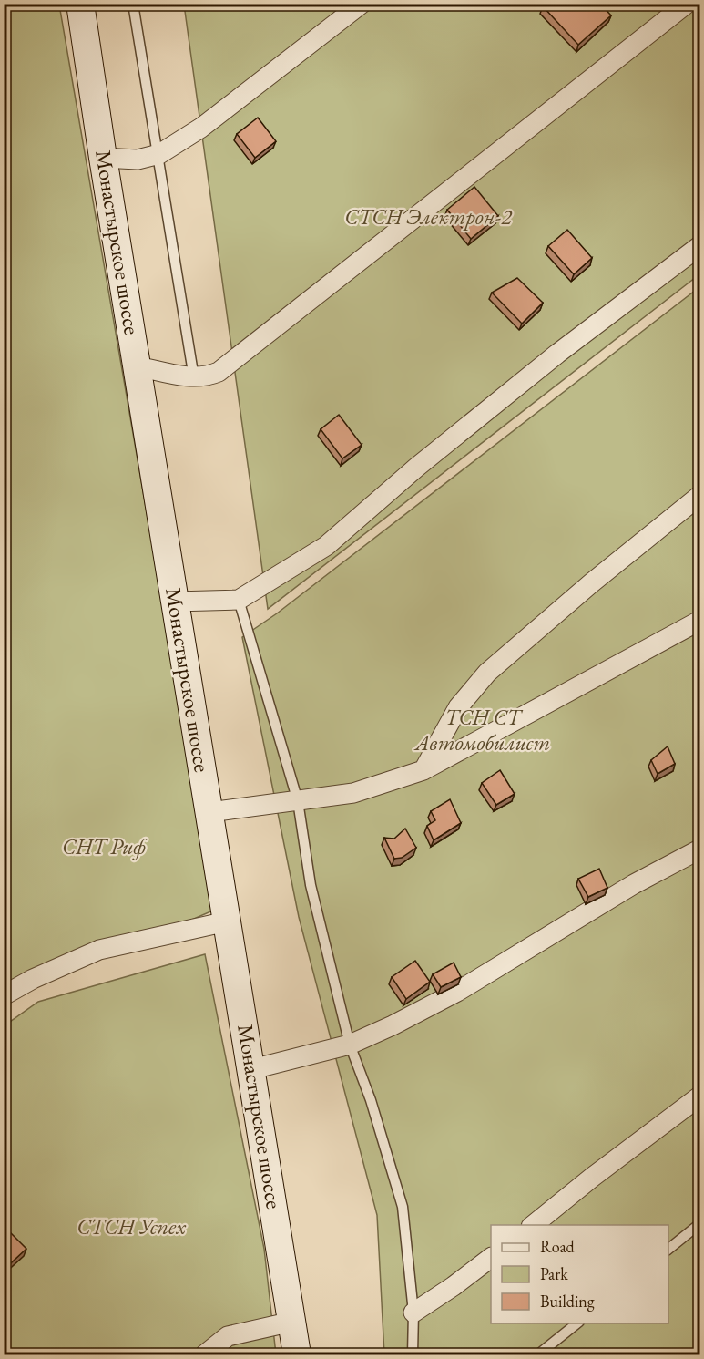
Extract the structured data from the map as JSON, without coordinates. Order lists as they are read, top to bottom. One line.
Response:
{"streets":{"main road":["Монастырское шоссе"]},"parks":["СТСН Электрон-2","ТСН СТ Автомобилист","СНТ Риф","СТСН Успех"],"legend":["Road","Park","Building"]}
